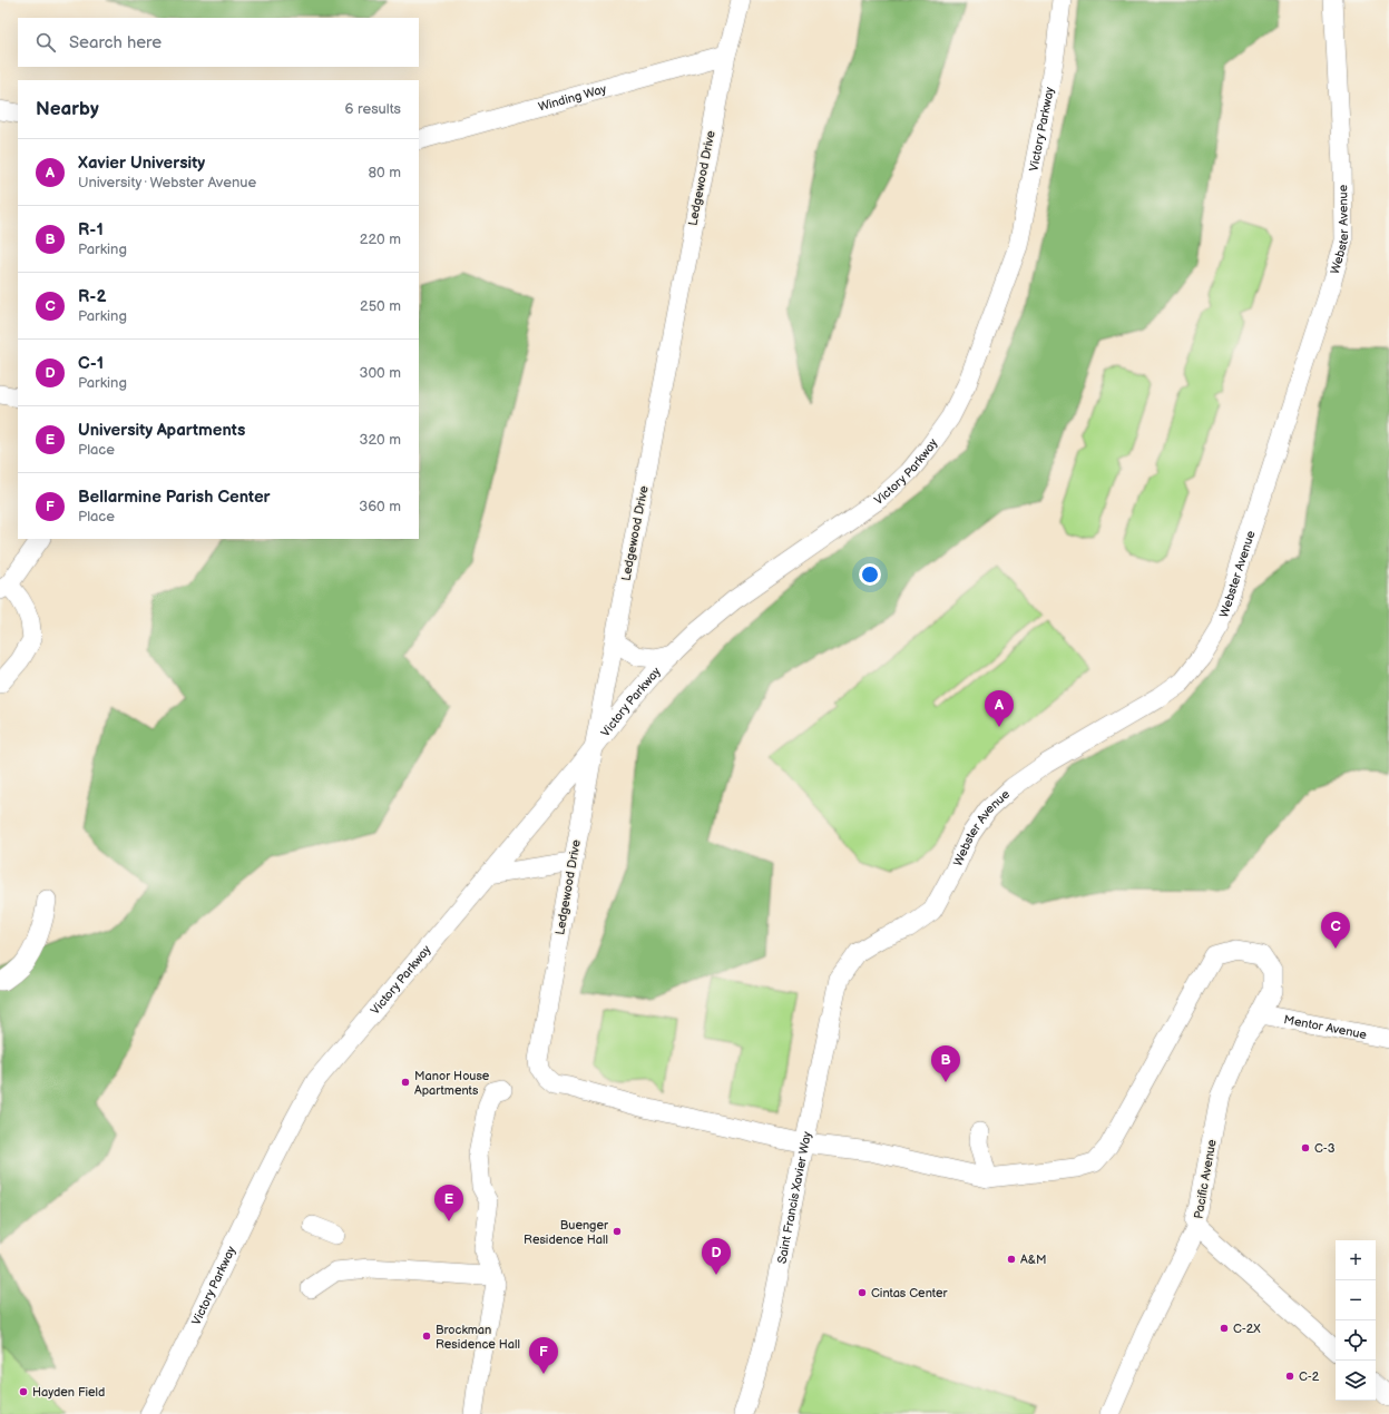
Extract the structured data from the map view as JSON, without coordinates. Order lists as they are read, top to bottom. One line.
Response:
{"streets":{"street":["Winding Way","Victory Parkway","Ledgewood Drive","Webster Avenue","Mentor Avenue","Pacific Avenue","Saint Francis Xavier Way"]},"crossings":[["Winding Way","Ledgewood Drive"],["Victory Parkway","Ledgewood Drive"],["Ledgewood Drive","Pacific Avenue"],["Webster Avenue","Saint Francis Xavier Way"],["Mentor Avenue","Pacific Avenue"],["Pacific Avenue","Saint Francis Xavier Way"]],"places":["Manor House Apartments","C-3","Buenger Residence Hall","A&M","Cintas Center","C-2X","Brockman Residence Hall","C-2","Hayden Field"],"page":{"search":"Search here","heading":["Nearby","6 results"],"list":[{"mark":"A","name":"Xavier University","note":"University · Webster Avenue","value":"80 m"},{"mark":"B","name":"R-1","note":"Parking","value":"220 m"},{"mark":"C","name":"R-2","note":"Parking","value":"250 m"},{"mark":"D","name":"C-1","note":"Parking","value":"300 m"},{"mark":"E","name":"University Apartments","note":"Place","value":"320 m"},{"mark":"F","name":"Bellarmine Parish Center","note":"Place","value":"360 m"}],"pins":["A","C","B","E","D","F"],"map_buttons":["+","−"]}}
